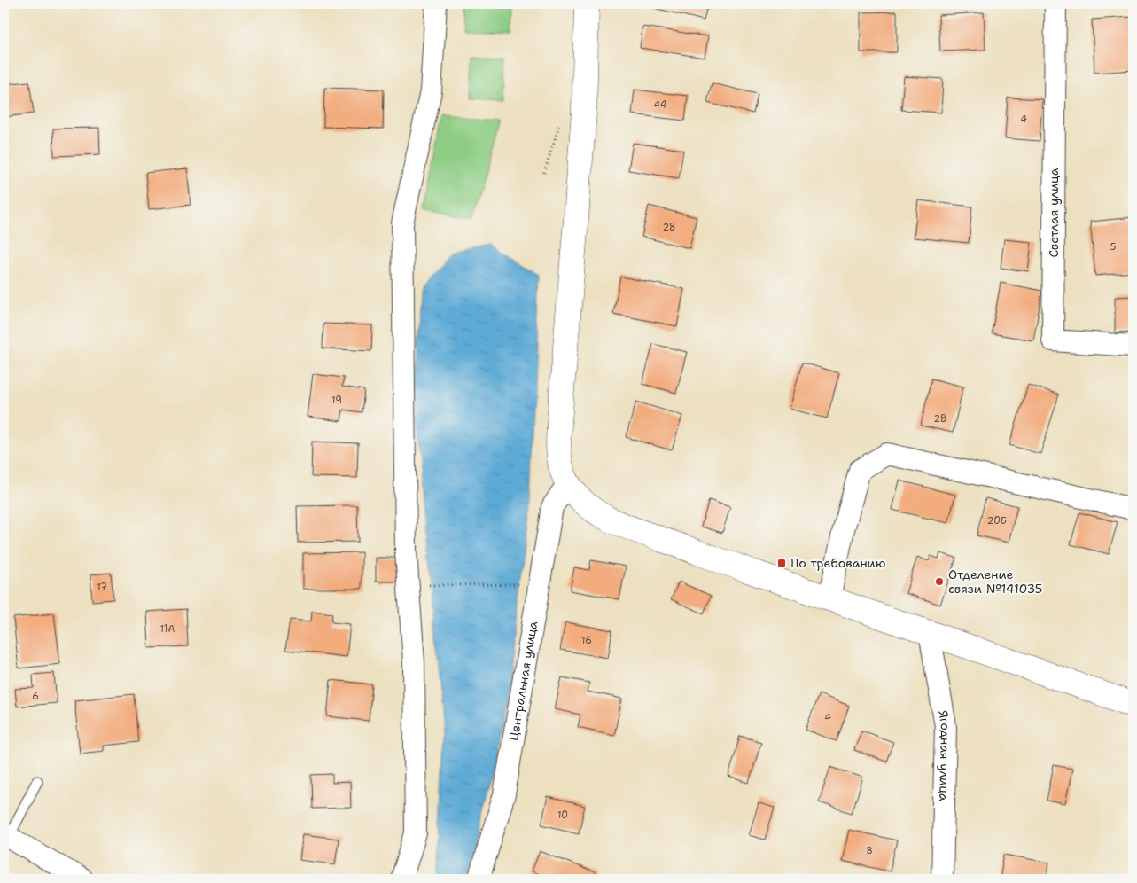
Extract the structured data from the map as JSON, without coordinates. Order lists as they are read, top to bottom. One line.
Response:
{"streets":{"street":["Светлая улица","Центральная улица","Ягодная улица"]},"places":{"transit":["По требованию"],"other":["Отделение связи №141035"]},"house_numbers":["44","4","28","5","19","28","20Б","17","11А","16","6","4","10","8"]}
